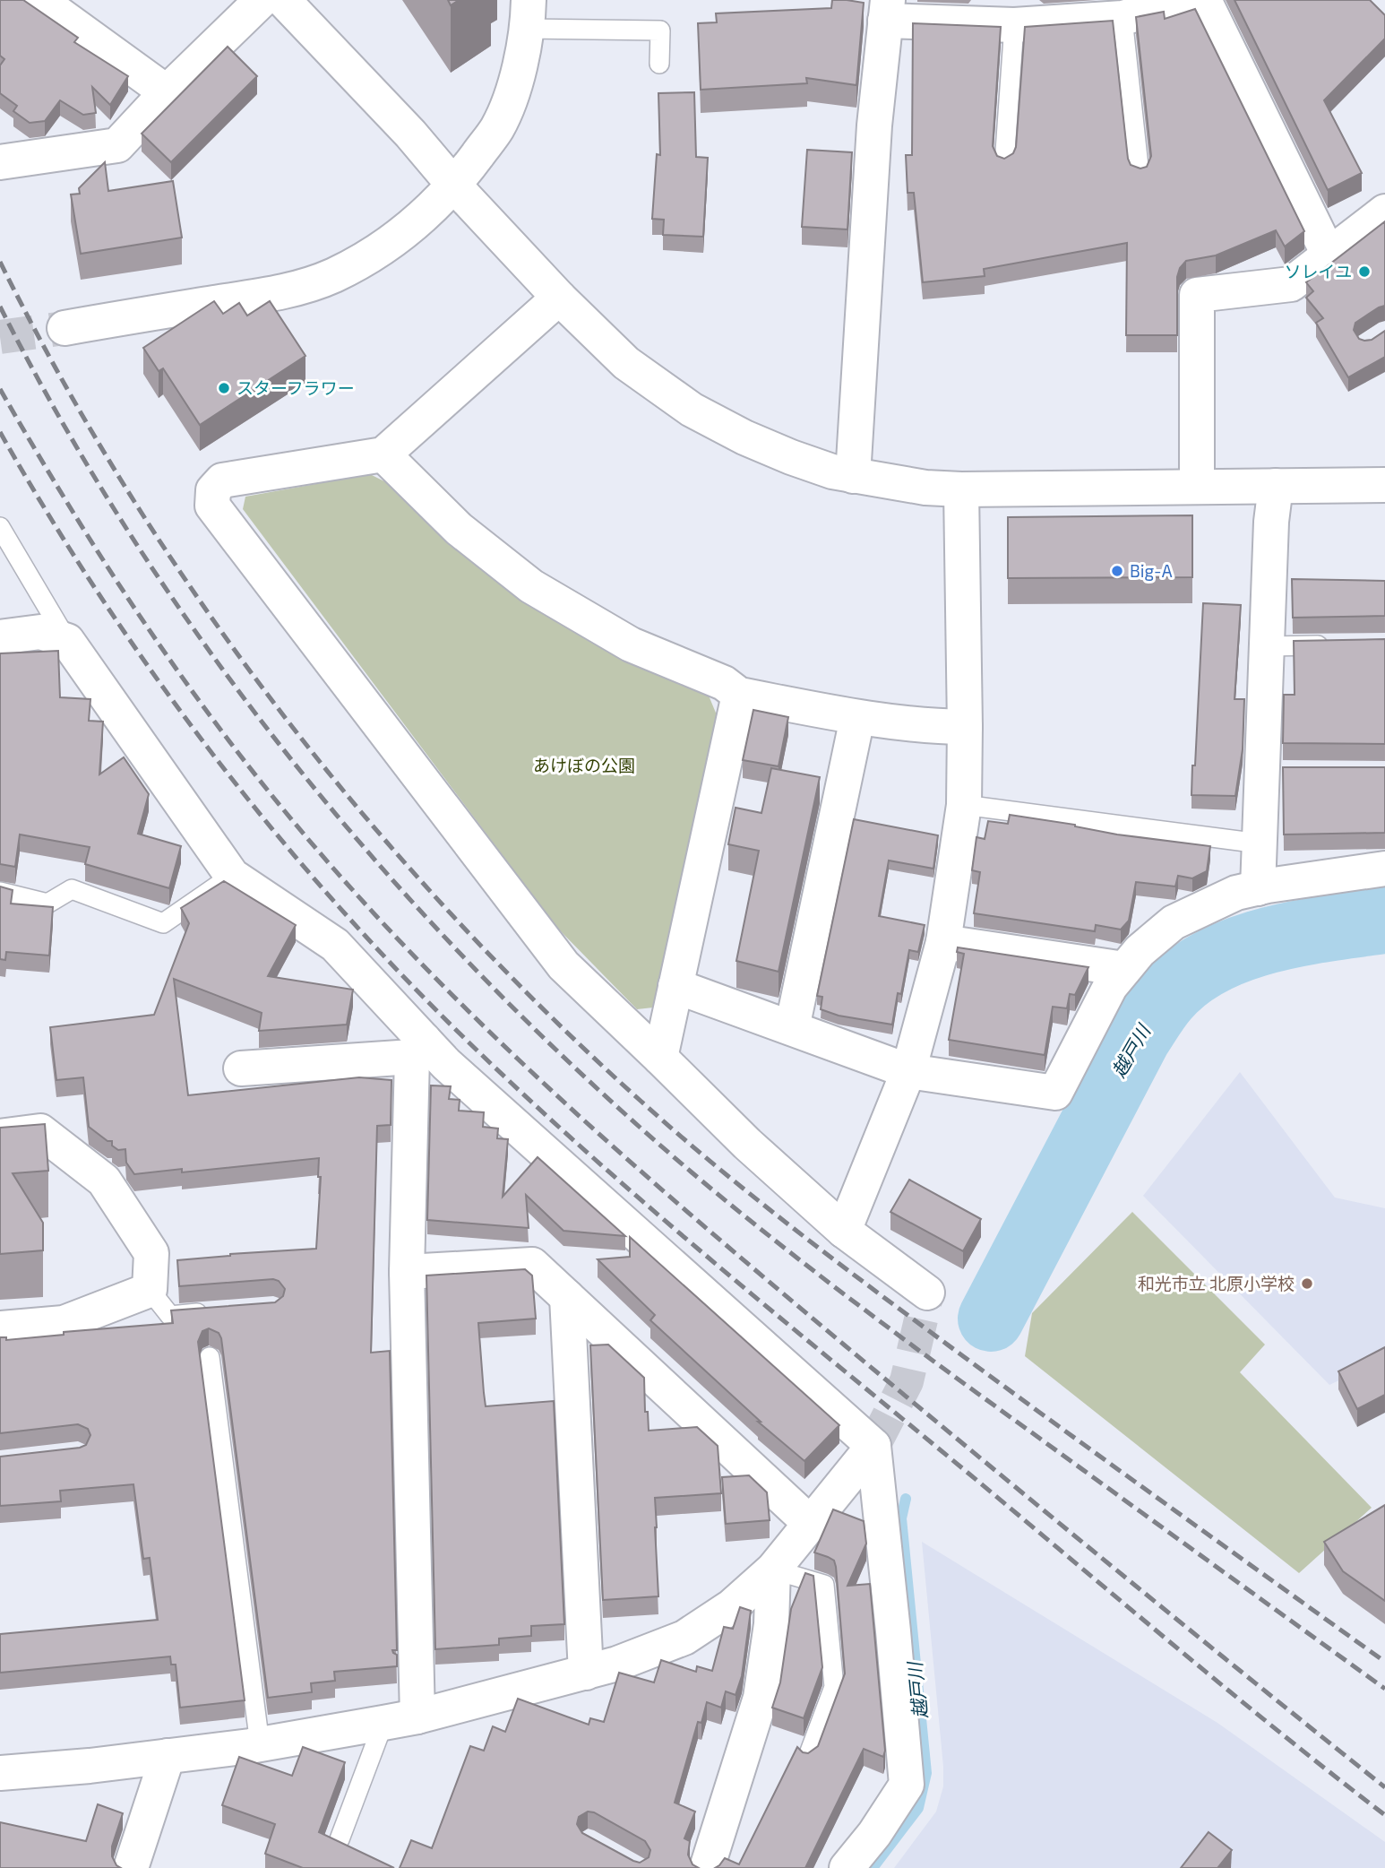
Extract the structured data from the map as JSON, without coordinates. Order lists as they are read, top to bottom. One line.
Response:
{"water":["越戸川"],"parks":["あけぼの公園"],"places":["ソレイユ","スターフラワー","Big-A","和光市立 北原小学校"]}
